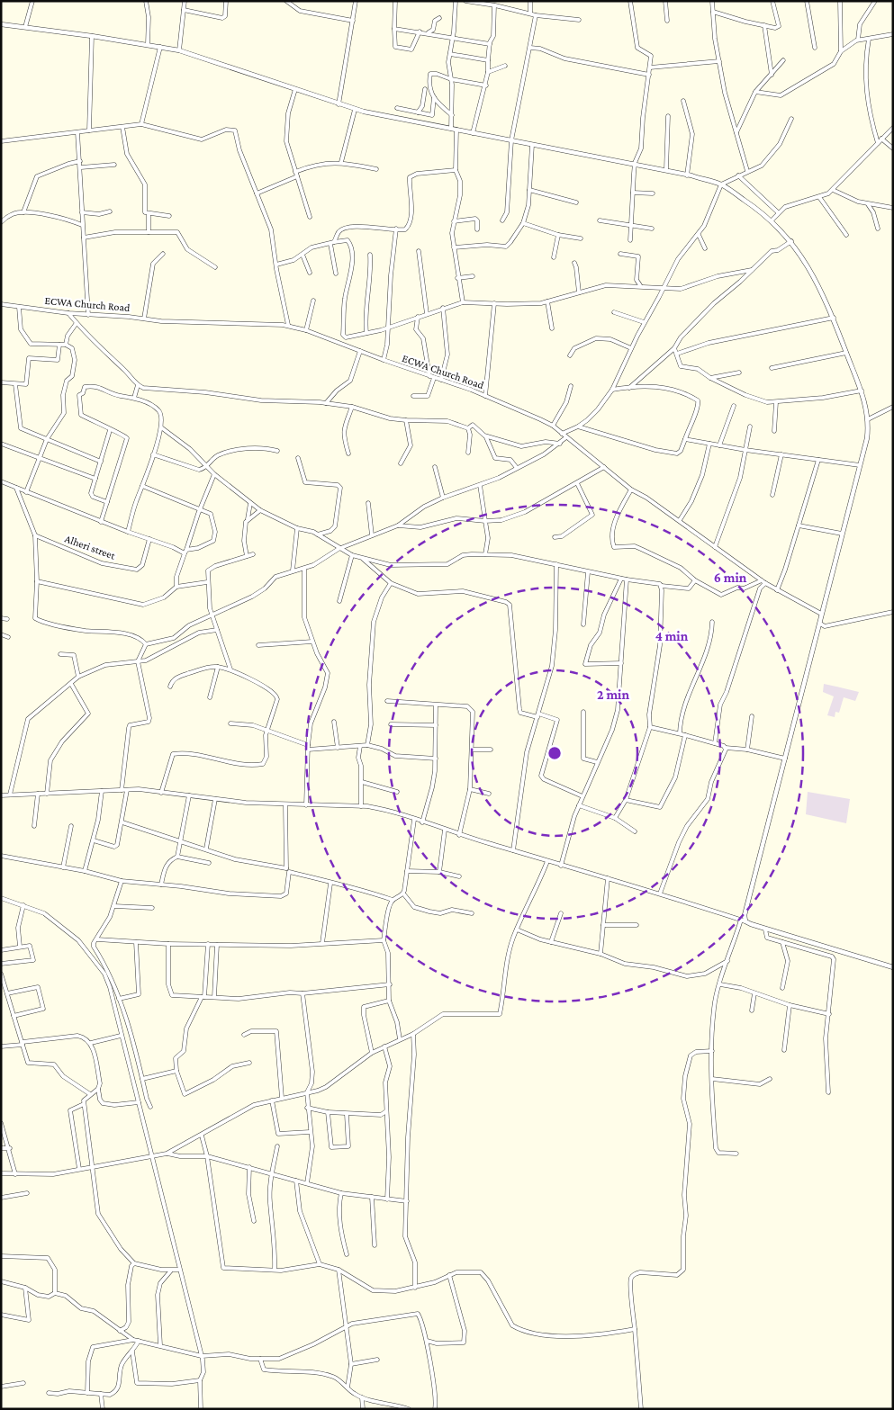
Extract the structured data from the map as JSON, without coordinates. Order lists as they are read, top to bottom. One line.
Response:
{"streets":{"street":["ECWA Church Road","Alheri street"]},"rings":["6 min","4 min","2 min"]}
